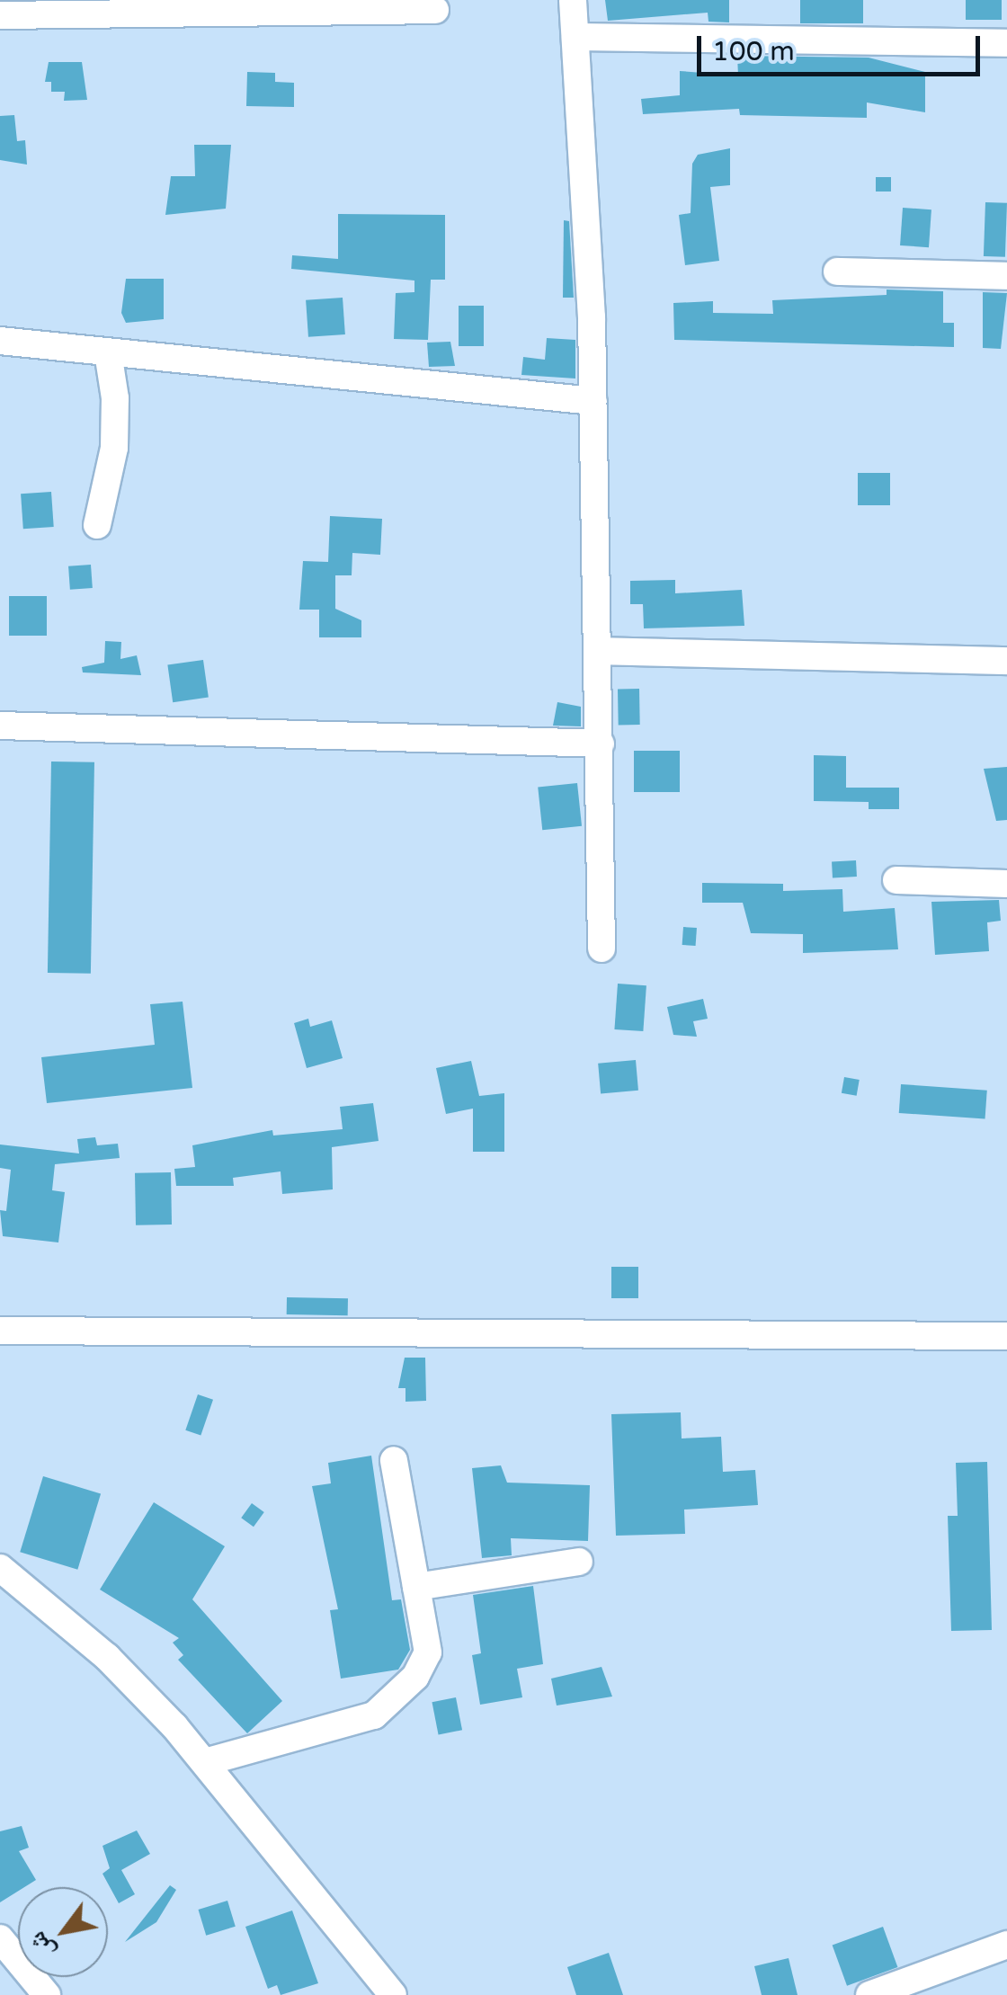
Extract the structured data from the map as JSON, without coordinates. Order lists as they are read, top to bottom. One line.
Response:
{"scale_bar":"100 m","north":"bottom left"}
